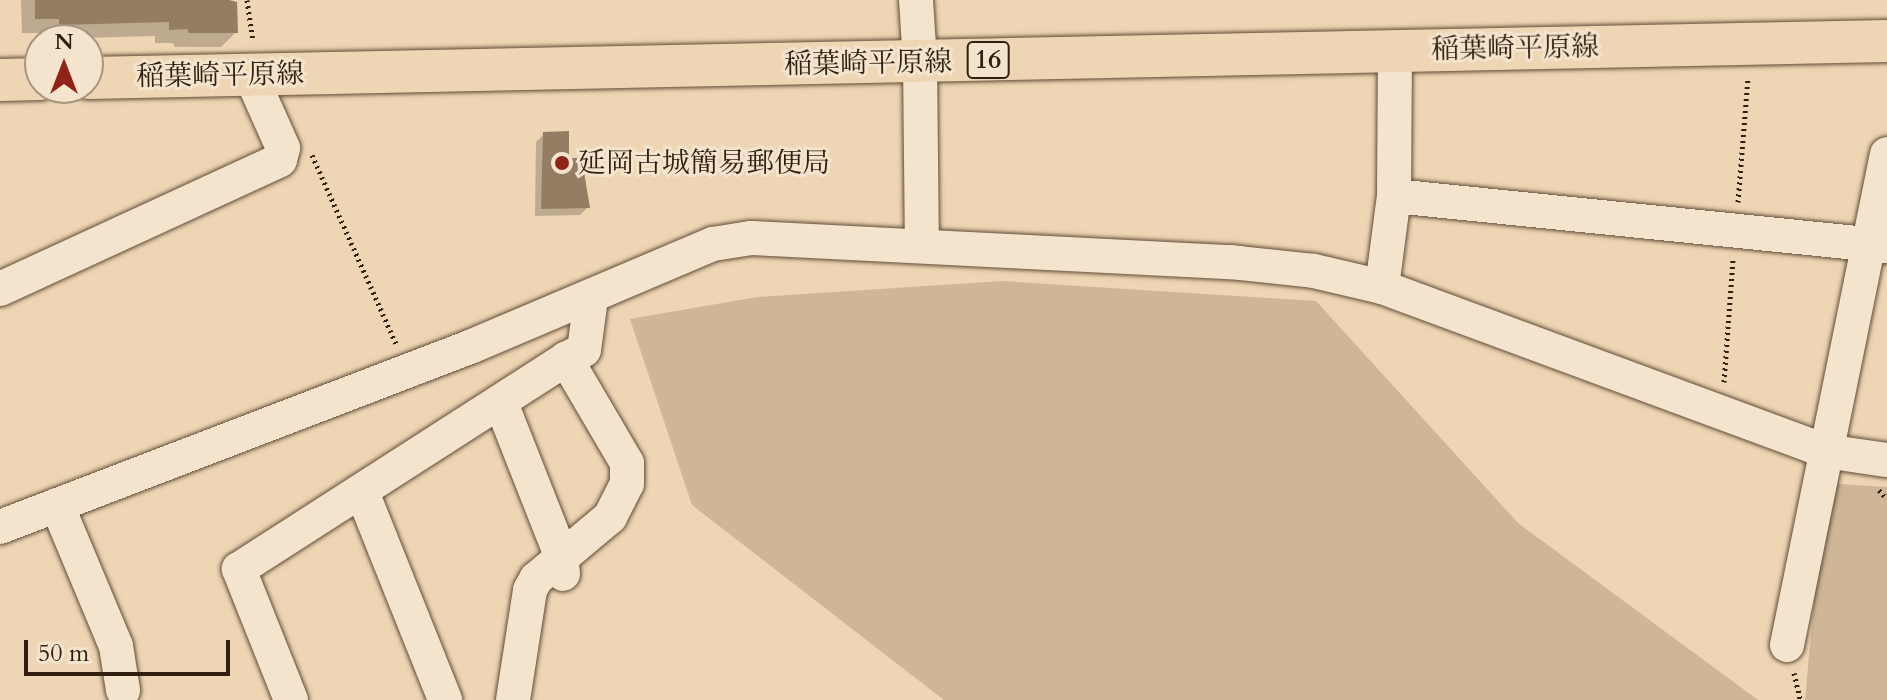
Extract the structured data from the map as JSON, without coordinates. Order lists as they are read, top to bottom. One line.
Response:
{"streets":{"main road":["稲葉崎平原線","16"]},"places":["延岡古城簡易郵便局"],"scale_bar":"50 m","north":"top"}
